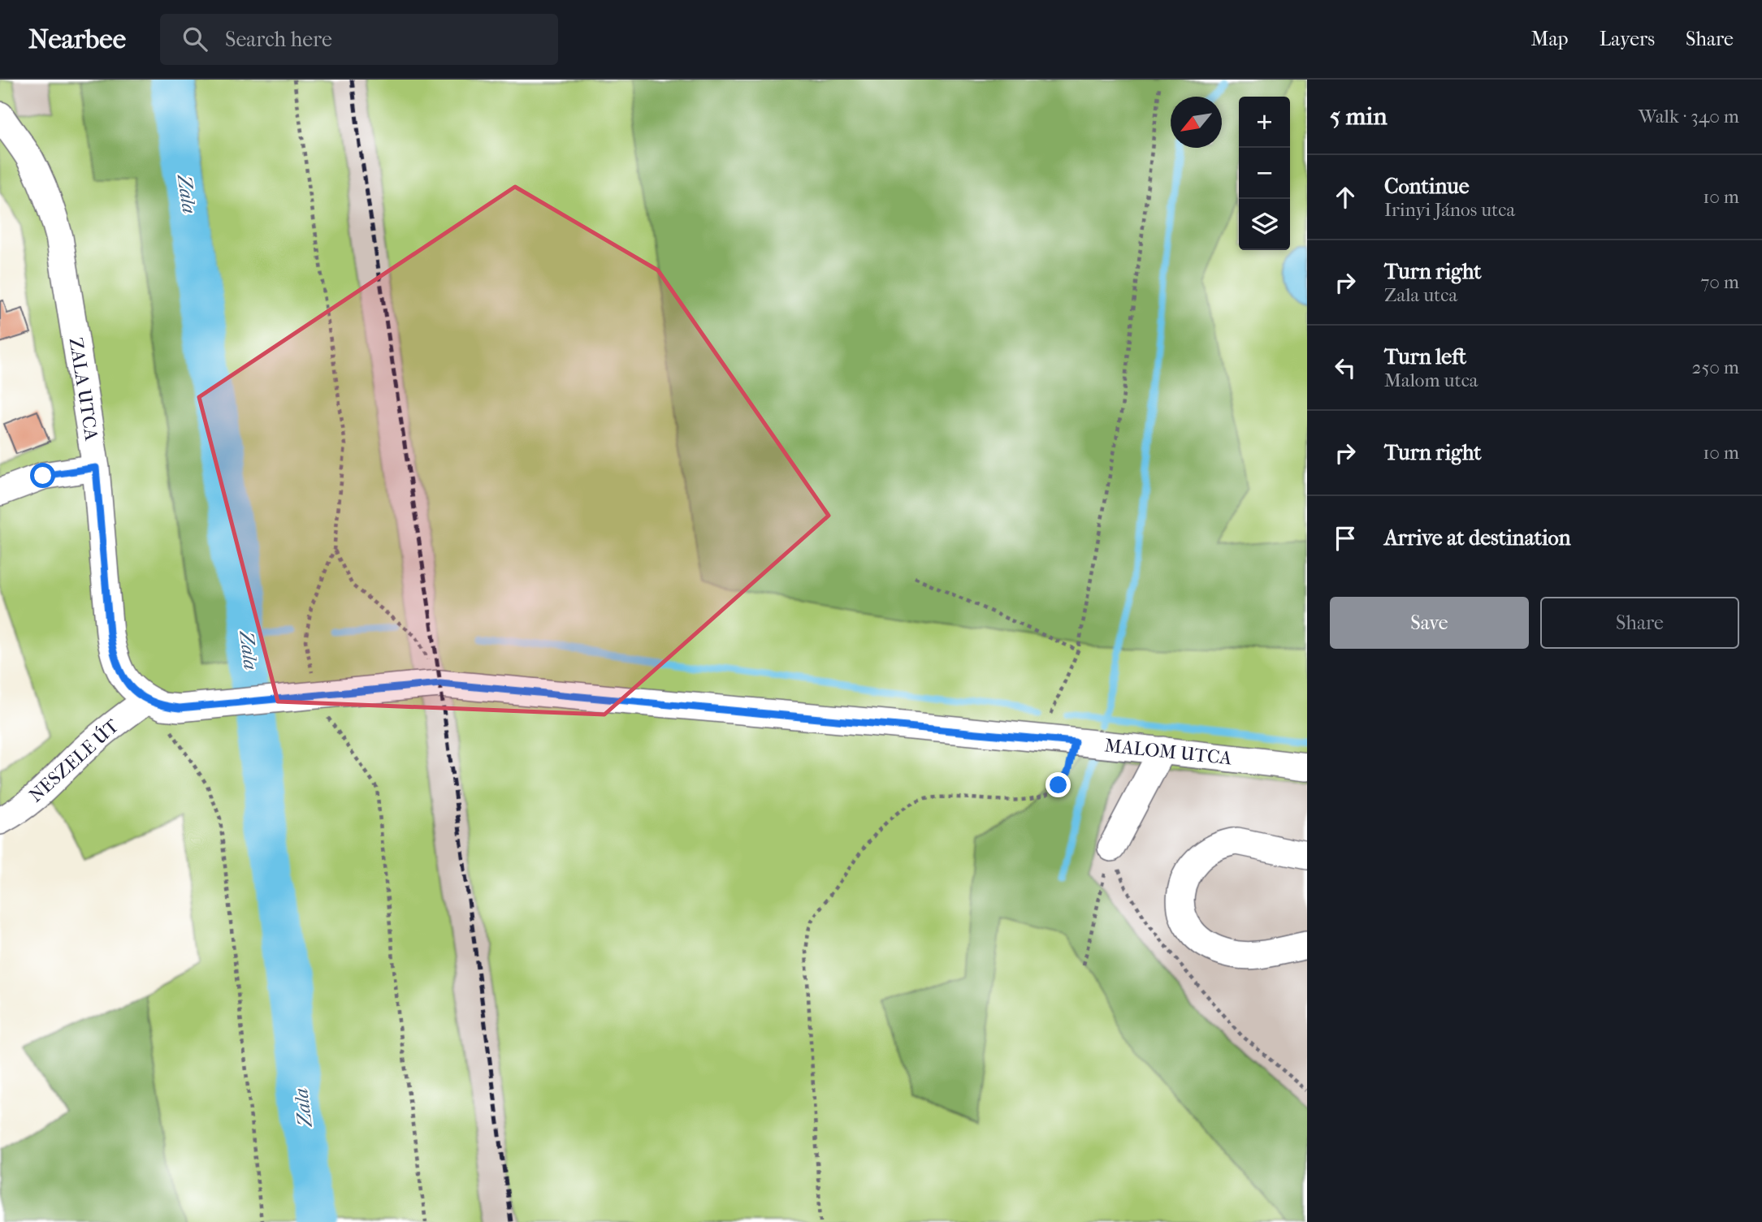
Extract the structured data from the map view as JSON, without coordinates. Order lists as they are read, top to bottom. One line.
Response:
{"streets":{"street":["ZALA UTCA","MALOM UTCA","NESZELE ÚT"]},"crossings":[["ZALA UTCA","MALOM UTCA"],["ZALA UTCA","NESZELE ÚT"],["MALOM UTCA","NESZELE ÚT"]],"water":["Zala"],"north":"bottom left","page":{"header":"Nearbee","search":"Search here","nav":["Map","Layers","Share"],"heading":["5 min","Walk · 340 m"],"map_buttons":["+","−"],"list":[["Continue","Irinyi János utca","10 m"],["Turn right","Zala utca","70 m"],["Turn left","Malom utca","250 m"],["Turn right","10 m"],"Arrive at destination"],"buttons":["Save","Share"]}}
